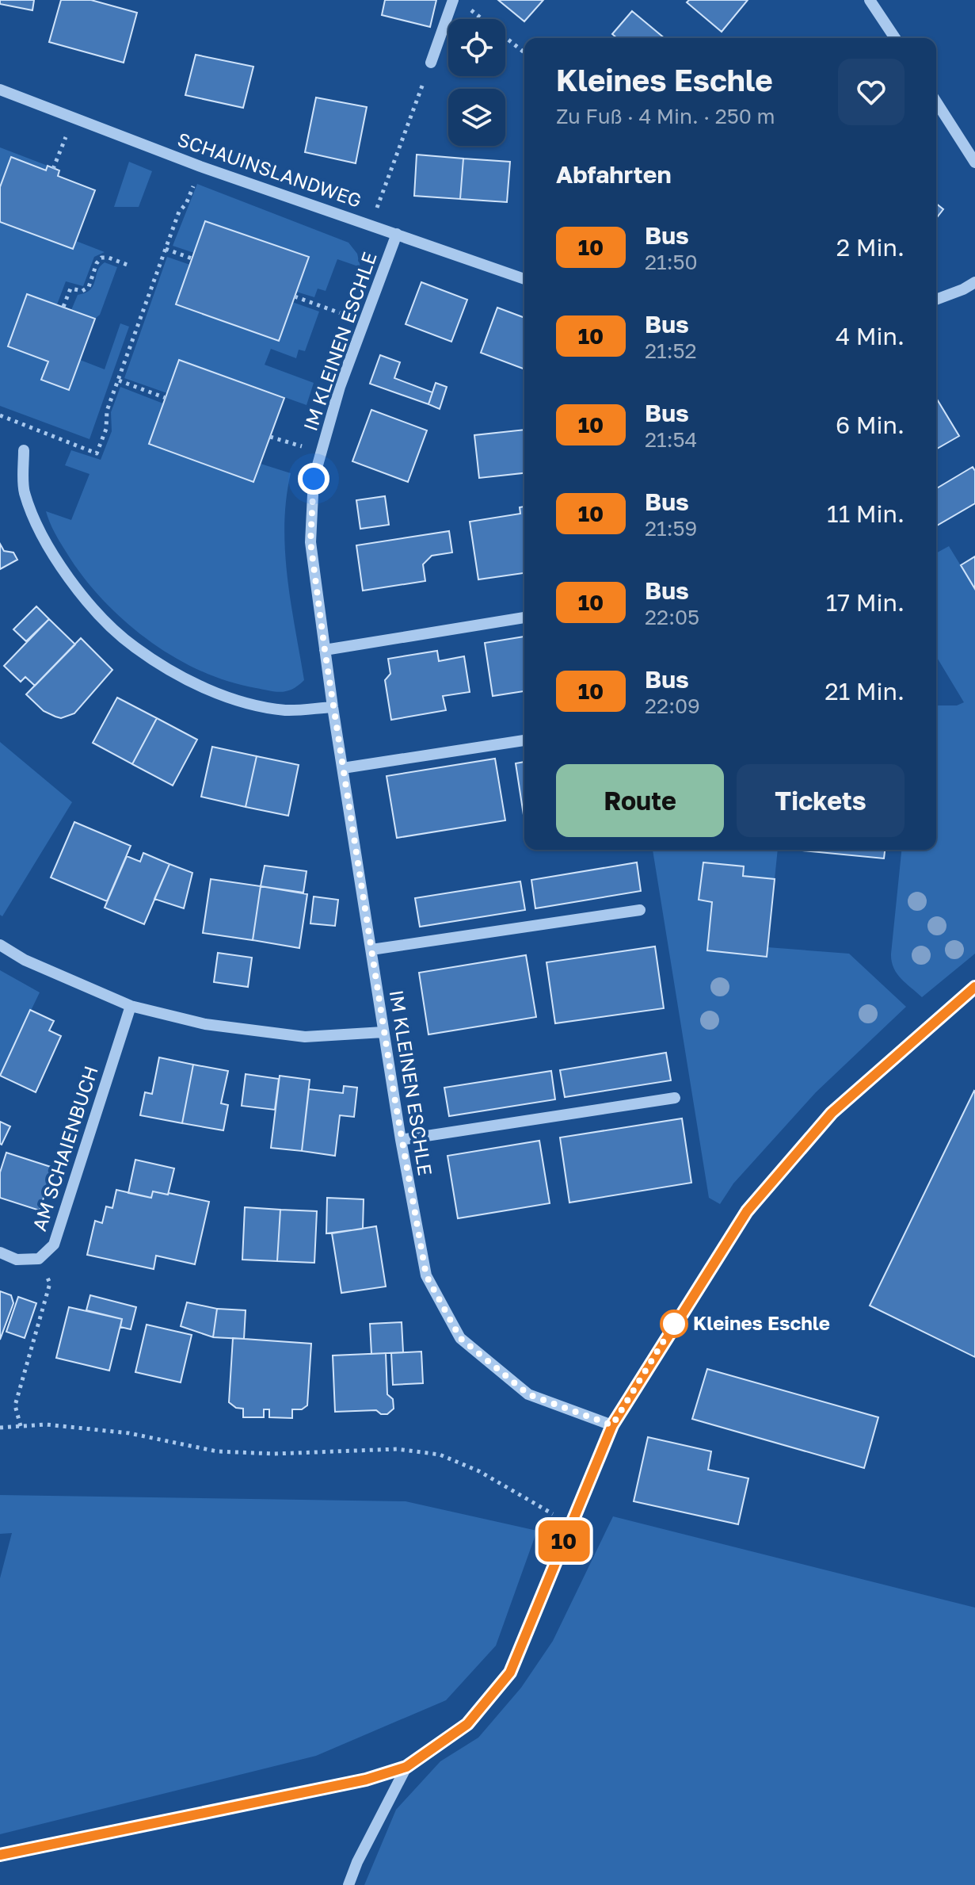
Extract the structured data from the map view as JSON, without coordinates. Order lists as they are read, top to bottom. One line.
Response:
{"streets":{"street":["SCHAUINSLANDWEG","IM KLEINEN ESCHLE","AM SCHAIENBUCH"]},"crossings":[["SCHAUINSLANDWEG","IM KLEINEN ESCHLE"]],"places":["Kleines Eschle"],"lines":["bus line 10"],"page":{"on_map":"10","heading":[["Kleines Eschle","Zu Fuß · 4 Min. · 250 m"],"Abfahrten"],"list":[{"mark":"10","name":"Bus","note":"21:50","value":"2 Min."},{"mark":"10","name":"Bus","note":"21:52","value":"4 Min."},{"mark":"10","name":"Bus","note":"21:54","value":"6 Min."},{"mark":"10","name":"Bus","note":"21:59","value":"11 Min."},{"mark":"10","name":"Bus","note":"22:05","value":"17 Min."},{"mark":"10","name":"Bus","note":"22:09","value":"21 Min."}],"buttons":["Route","Tickets"]}}
